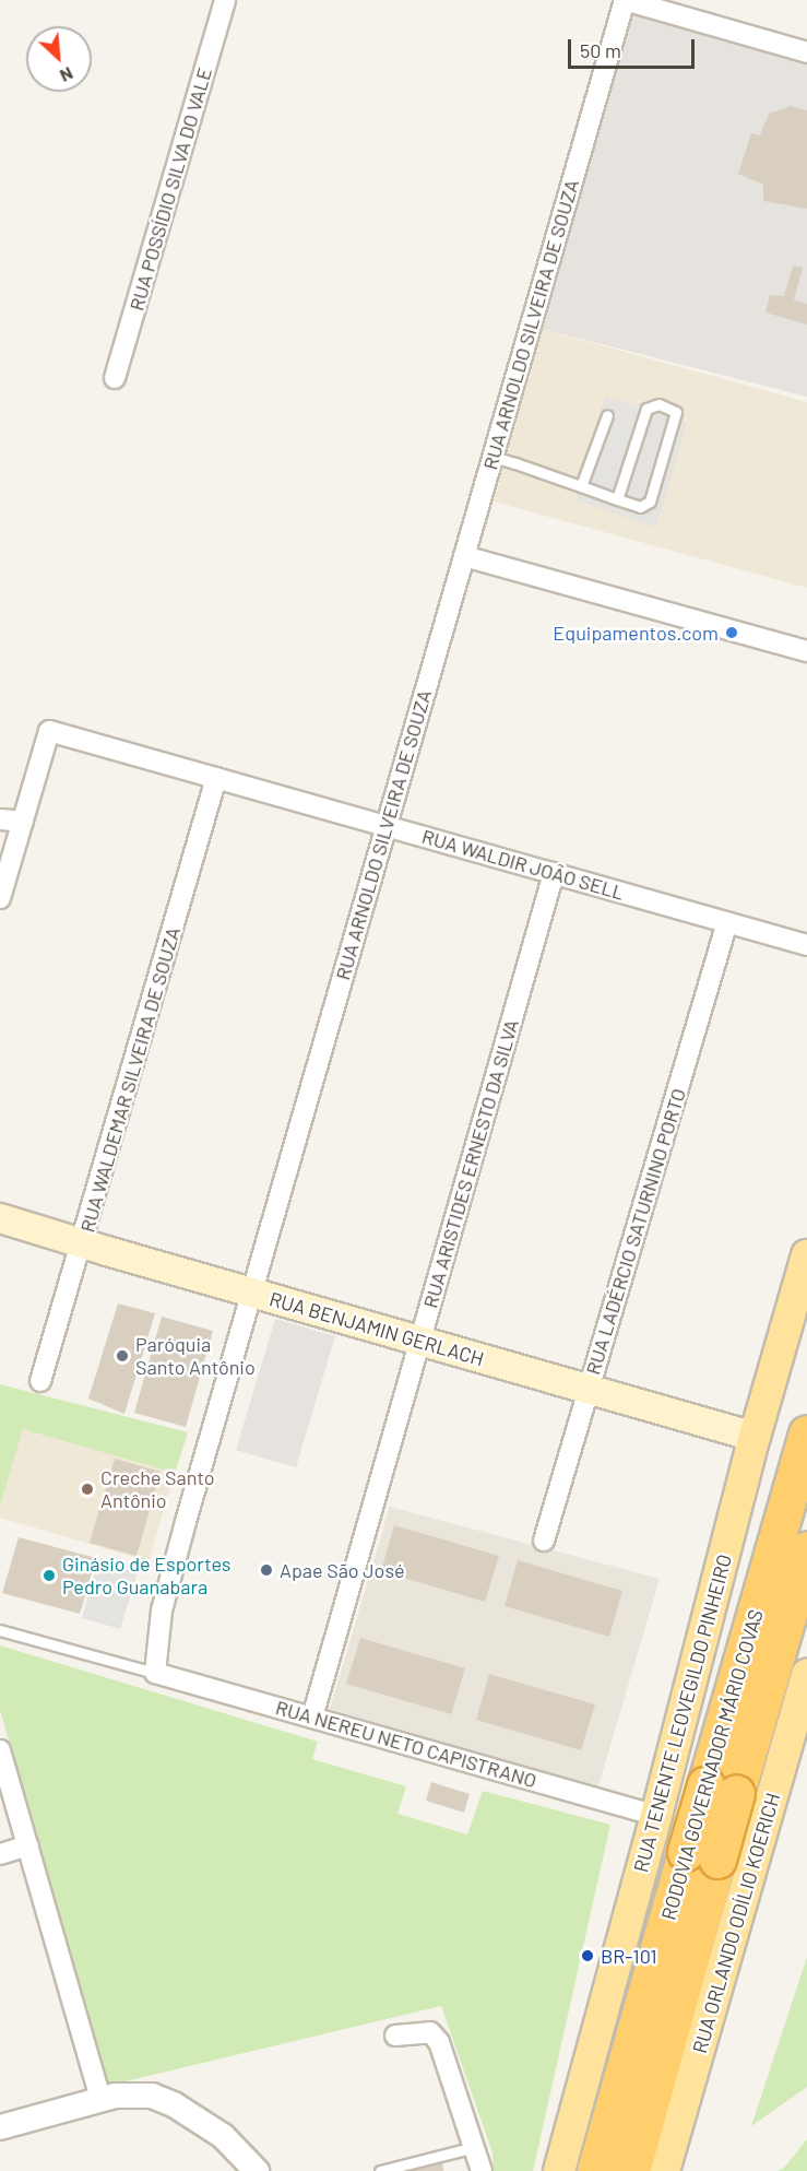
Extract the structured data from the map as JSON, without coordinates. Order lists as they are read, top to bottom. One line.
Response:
{"streets":{"highway":["RODOVIA GOVERNADOR MÁRIO COVAS"],"main road":["RUA BENJAMIN GERLACH","RUA TENENTE LEOVEGILDO PINHEIRO","RUA ORLANDO ODÍLIO KOERICH"],"street":["RUA POSSÍDIO SILVA DO VALE","RUA ARNOLDO SILVEIRA DE SOUZA","RUA WALDIR JOÃO SELL","RUA WALDEMAR SILVEIRA DE SOUZA","RUA ARISTIDES ERNESTO DA SILVA","RUA LADÉRCIO SATURNINO PORTO","RUA NEREU NETO CAPISTRANO"]},"crossings":[["RUA ARNOLDO SILVEIRA DE SOUZA","RUA WALDIR JOÃO SELL"],["RUA ARNOLDO SILVEIRA DE SOUZA","RUA BENJAMIN GERLACH"],["RUA ARNOLDO SILVEIRA DE SOUZA","RUA NEREU NETO CAPISTRANO"],["RUA WALDIR JOÃO SELL","RUA WALDEMAR SILVEIRA DE SOUZA"],["RUA WALDIR JOÃO SELL","RUA ARISTIDES ERNESTO DA SILVA"],["RUA WALDIR JOÃO SELL","RUA LADÉRCIO SATURNINO PORTO"],["RUA WALDEMAR SILVEIRA DE SOUZA","RUA BENJAMIN GERLACH"],["RUA ARISTIDES ERNESTO DA SILVA","RUA BENJAMIN GERLACH"],["RUA ARISTIDES ERNESTO DA SILVA","RUA NEREU NETO CAPISTRANO"],["RUA LADÉRCIO SATURNINO PORTO","RUA BENJAMIN GERLACH"],["RUA BENJAMIN GERLACH","RUA TENENTE LEOVEGILDO PINHEIRO"],["RUA TENENTE LEOVEGILDO PINHEIRO","RUA NEREU NETO CAPISTRANO"]],"places":["Equipamentos.com","Paróquia Santo Antônio","Creche Santo Antônio","Apae São José","Ginásio de Esportes Pedro Guanabara","BR-101"],"scale_bar":"50 m","north":"bottom right"}
